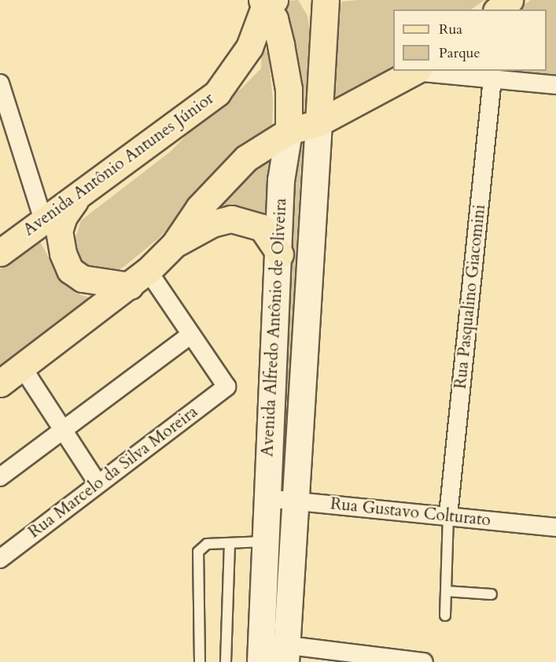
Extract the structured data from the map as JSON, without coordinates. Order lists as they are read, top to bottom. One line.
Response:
{"streets":{"main road":["Avenida Antônio Antunes Júnior","Avenida Alfredo Antônio de Oliveira"],"street":["Rua Pasqualino Giacomini","Rua Marcelo da Silva Moreira","Rua Gustavo Colturato"]},"crossings":[["Avenida Antônio Antunes Júnior","Avenida Alfredo Antônio de Oliveira"],["Rua Pasqualino Giacomini","Rua Gustavo Colturato"],["Avenida Alfredo Antônio de Oliveira","Rua Gustavo Colturato"]],"legend":["Rua","Parque"]}
